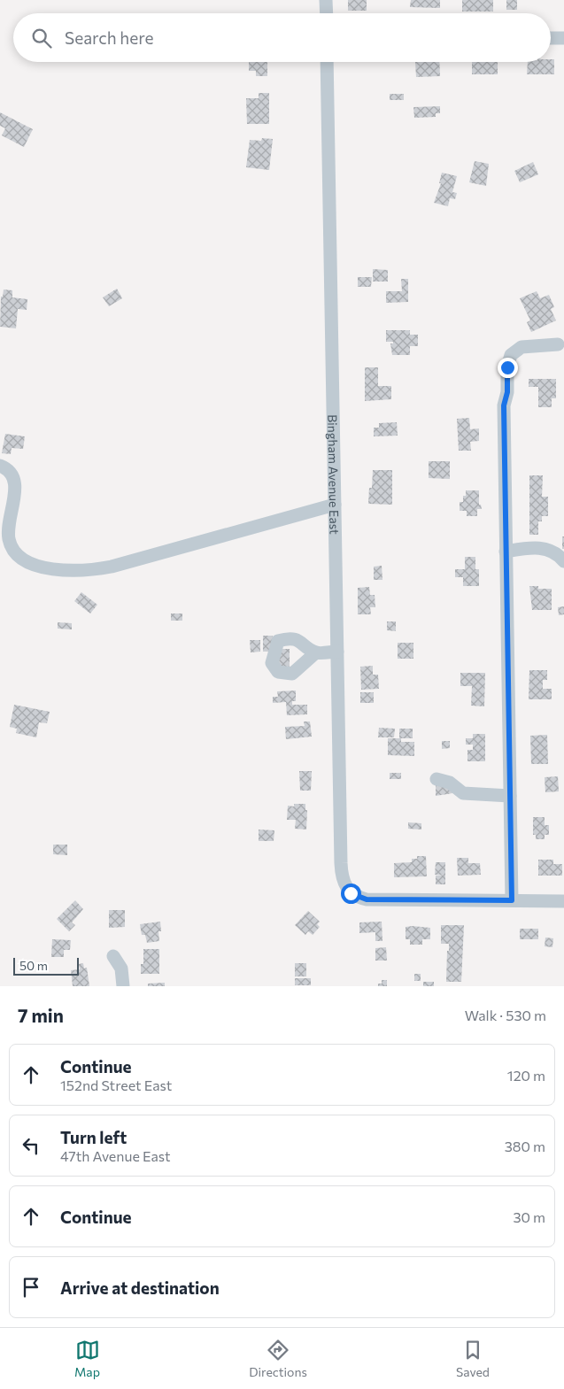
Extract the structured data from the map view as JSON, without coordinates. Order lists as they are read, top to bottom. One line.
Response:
{"streets":{"street":["Bingham Avenue East"]},"scale_bar":"50 m","page":{"search":"Search here","scale":"50 m","heading":["7 min","Walk · 530 m"],"list":[["Continue","152nd Street East","120 m"],["Turn left","47th Avenue East","380 m"],["Continue","30 m"],"Arrive at destination"],"nav":["Map","Directions","Saved"]}}
